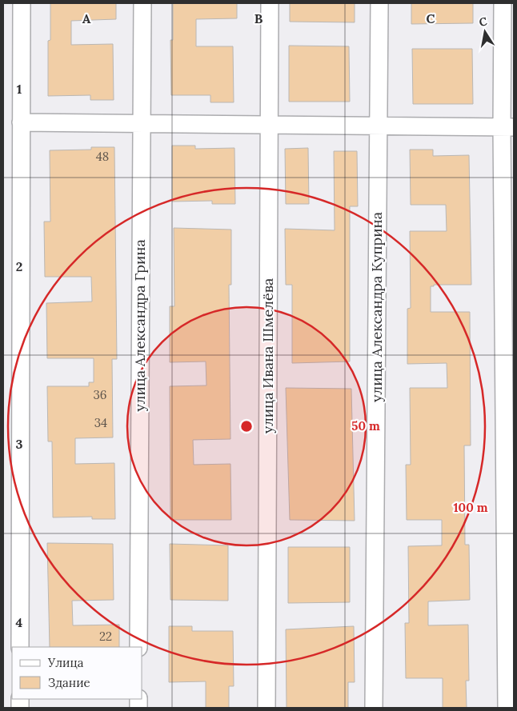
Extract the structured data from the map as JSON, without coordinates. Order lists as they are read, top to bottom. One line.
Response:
{"streets":{"street":["улица Александра Куприна","улица Александра Грина","улица Ивана Шмелёва"]},"house_numbers":["48","36","34","22"],"legend":["Улица","Здание"],"north":"top","grid":{"columns":["A","B","C"],"rows":["1","2","3","4"]},"rings":["50 m","100 m"]}
